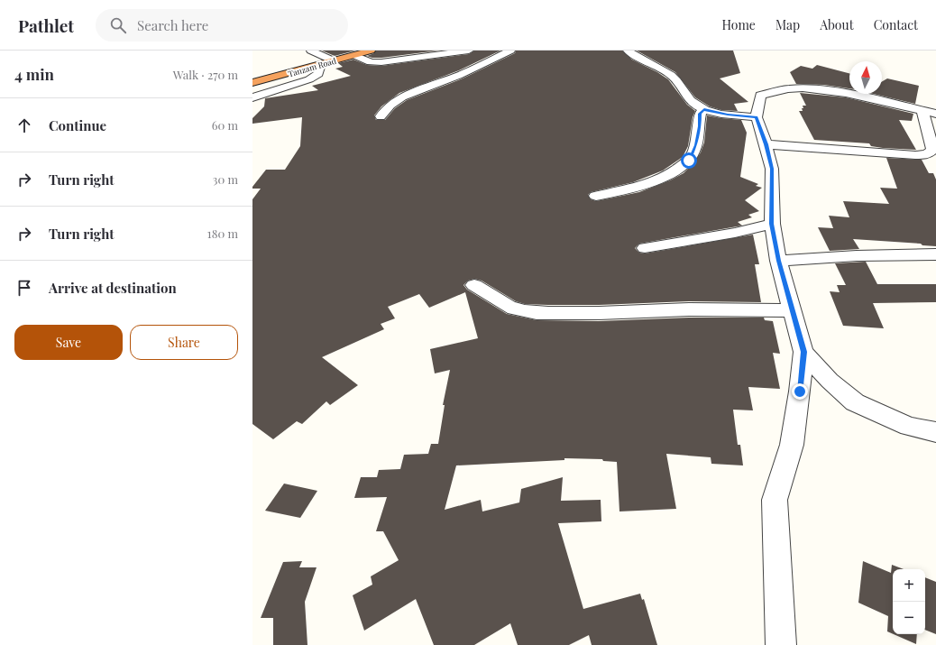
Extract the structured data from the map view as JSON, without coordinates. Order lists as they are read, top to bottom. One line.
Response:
{"streets":{"highway":["Tanzam Road"]},"north":"top","page":{"header":"Pathlet","search":"Search here","nav":["Home","Map","About","Contact"],"heading":["4 min","Walk · 270 m"],"list":[["Continue","60 m"],["Turn right","30 m"],["Turn right","180 m"],"Arrive at destination"],"buttons":["Save","Share"],"map_buttons":["+","−"]}}
